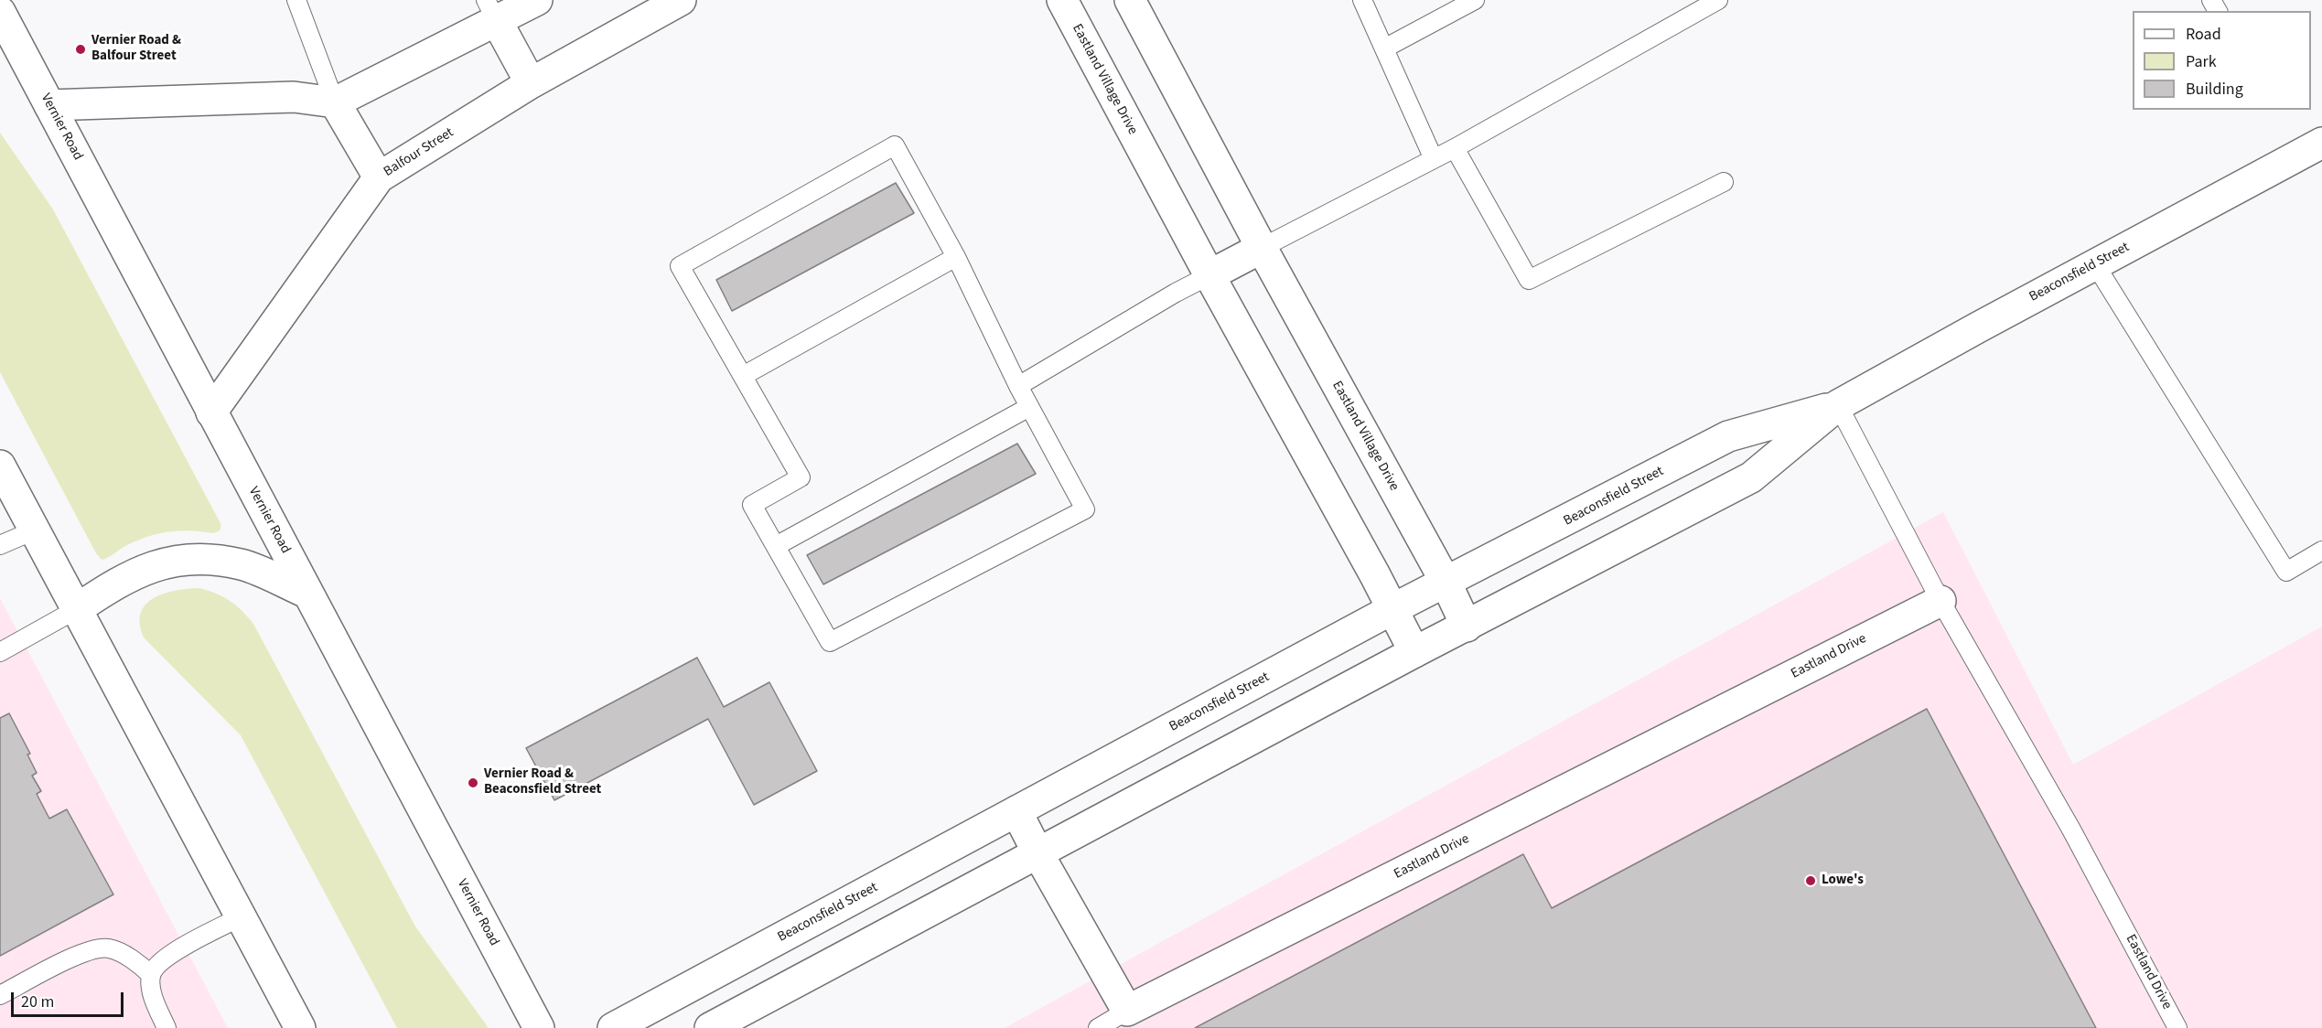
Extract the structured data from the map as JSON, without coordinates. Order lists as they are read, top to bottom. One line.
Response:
{"streets":{"main road":["Eastland Village Drive","Vernier Road","Balfour Street","Beaconsfield Street","Eastland Drive"]},"crossings":[["Eastland Village Drive","Beaconsfield Street"],["Vernier Road","Balfour Street"],["Beaconsfield Street","Eastland Drive"]],"places":["Vernier Road & Balfour Street","Vernier Road & Beaconsfield Street","Lowe's"],"legend":["Road","Park","Building"],"scale_bar":"20 m"}
